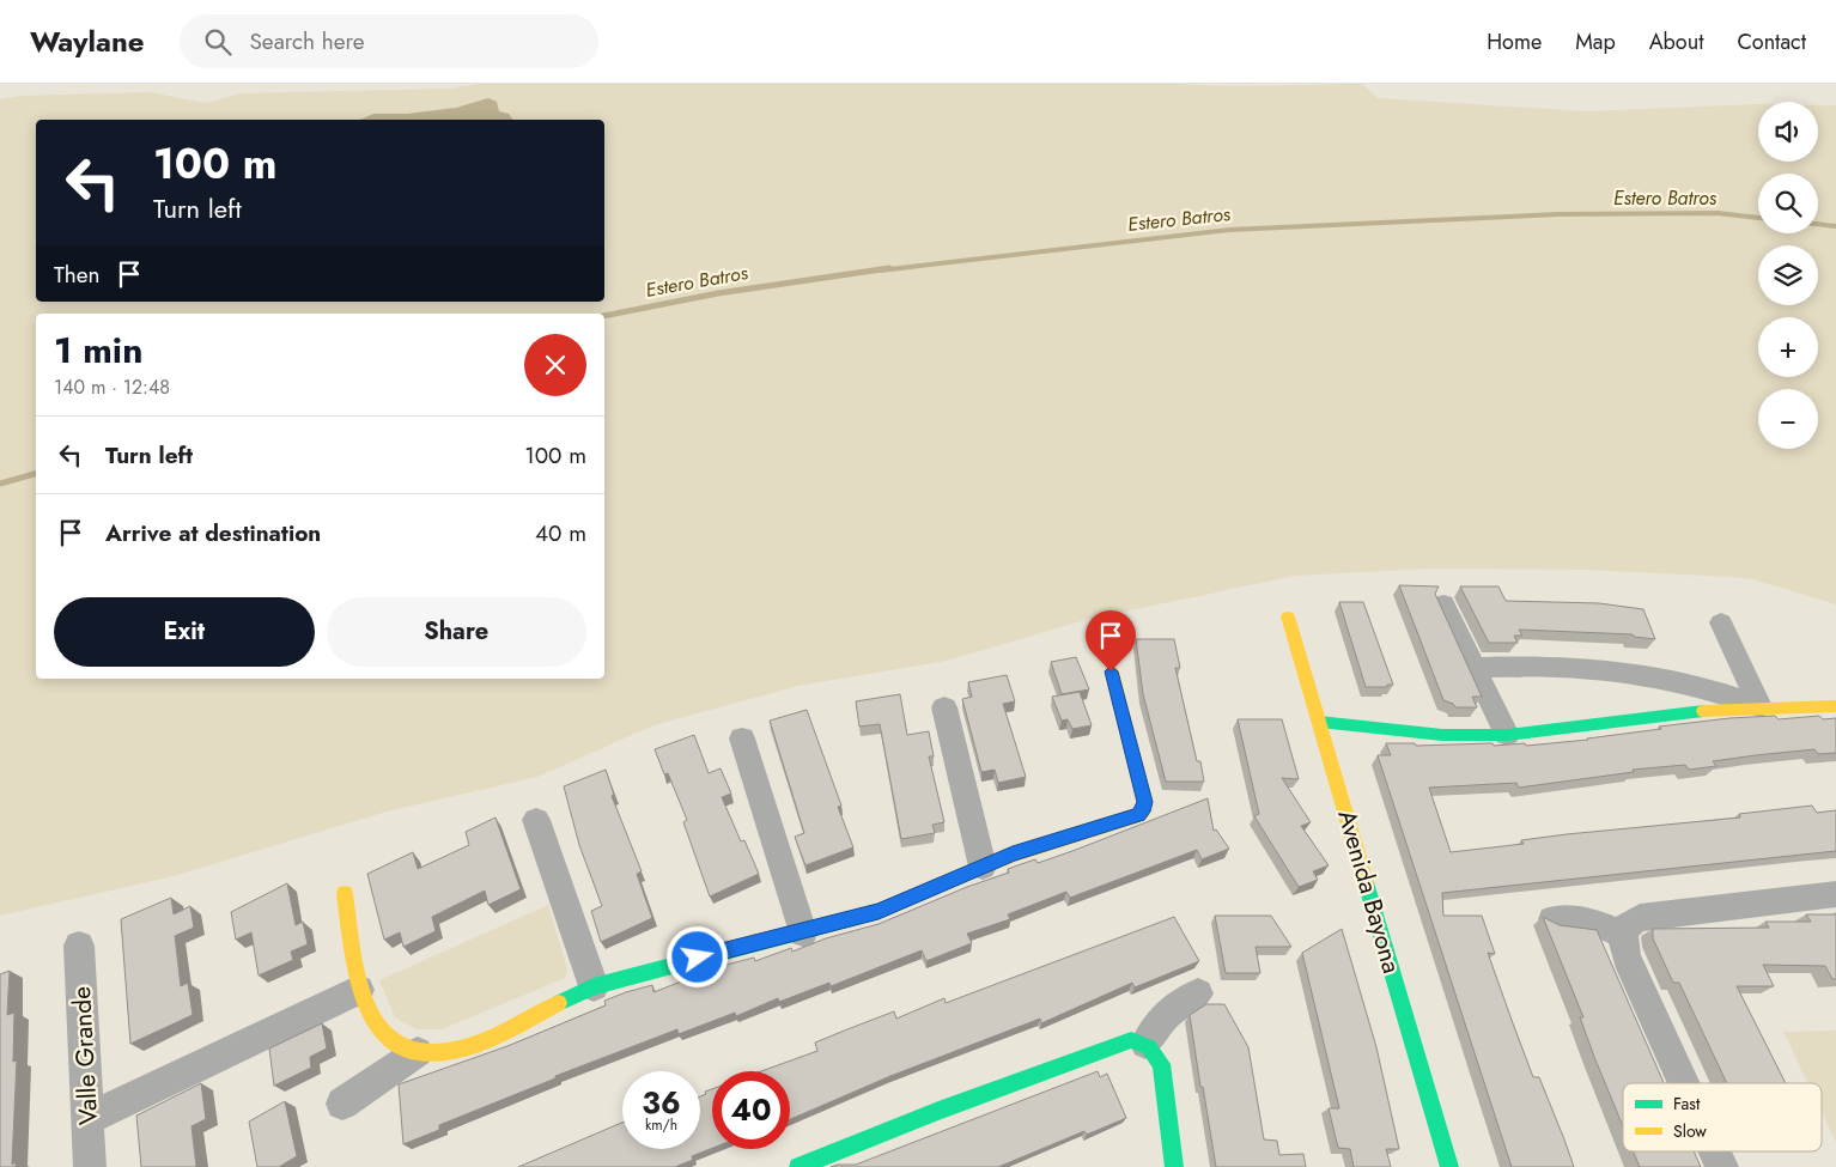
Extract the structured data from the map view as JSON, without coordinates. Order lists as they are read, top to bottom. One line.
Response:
{"streets":{"street":["Avenida Bayona","Valle Grande"]},"water":["Estero Batros"],"legend":["Fast","Slow"],"page":{"header":"Waylane","search":"Search here","nav":["Home","Map","About","Contact"],"map_buttons":["+","−"],"turn":["100 m","Turn left"],"then":"Then","heading":["1 min","140 m · 12:48"],"list":[{"name":"Turn left","value":"100 m"},{"name":"Arrive at destination","value":"40 m"}],"buttons":["Exit","Share"],"speed":"36 km/h","limit":"40"}}
